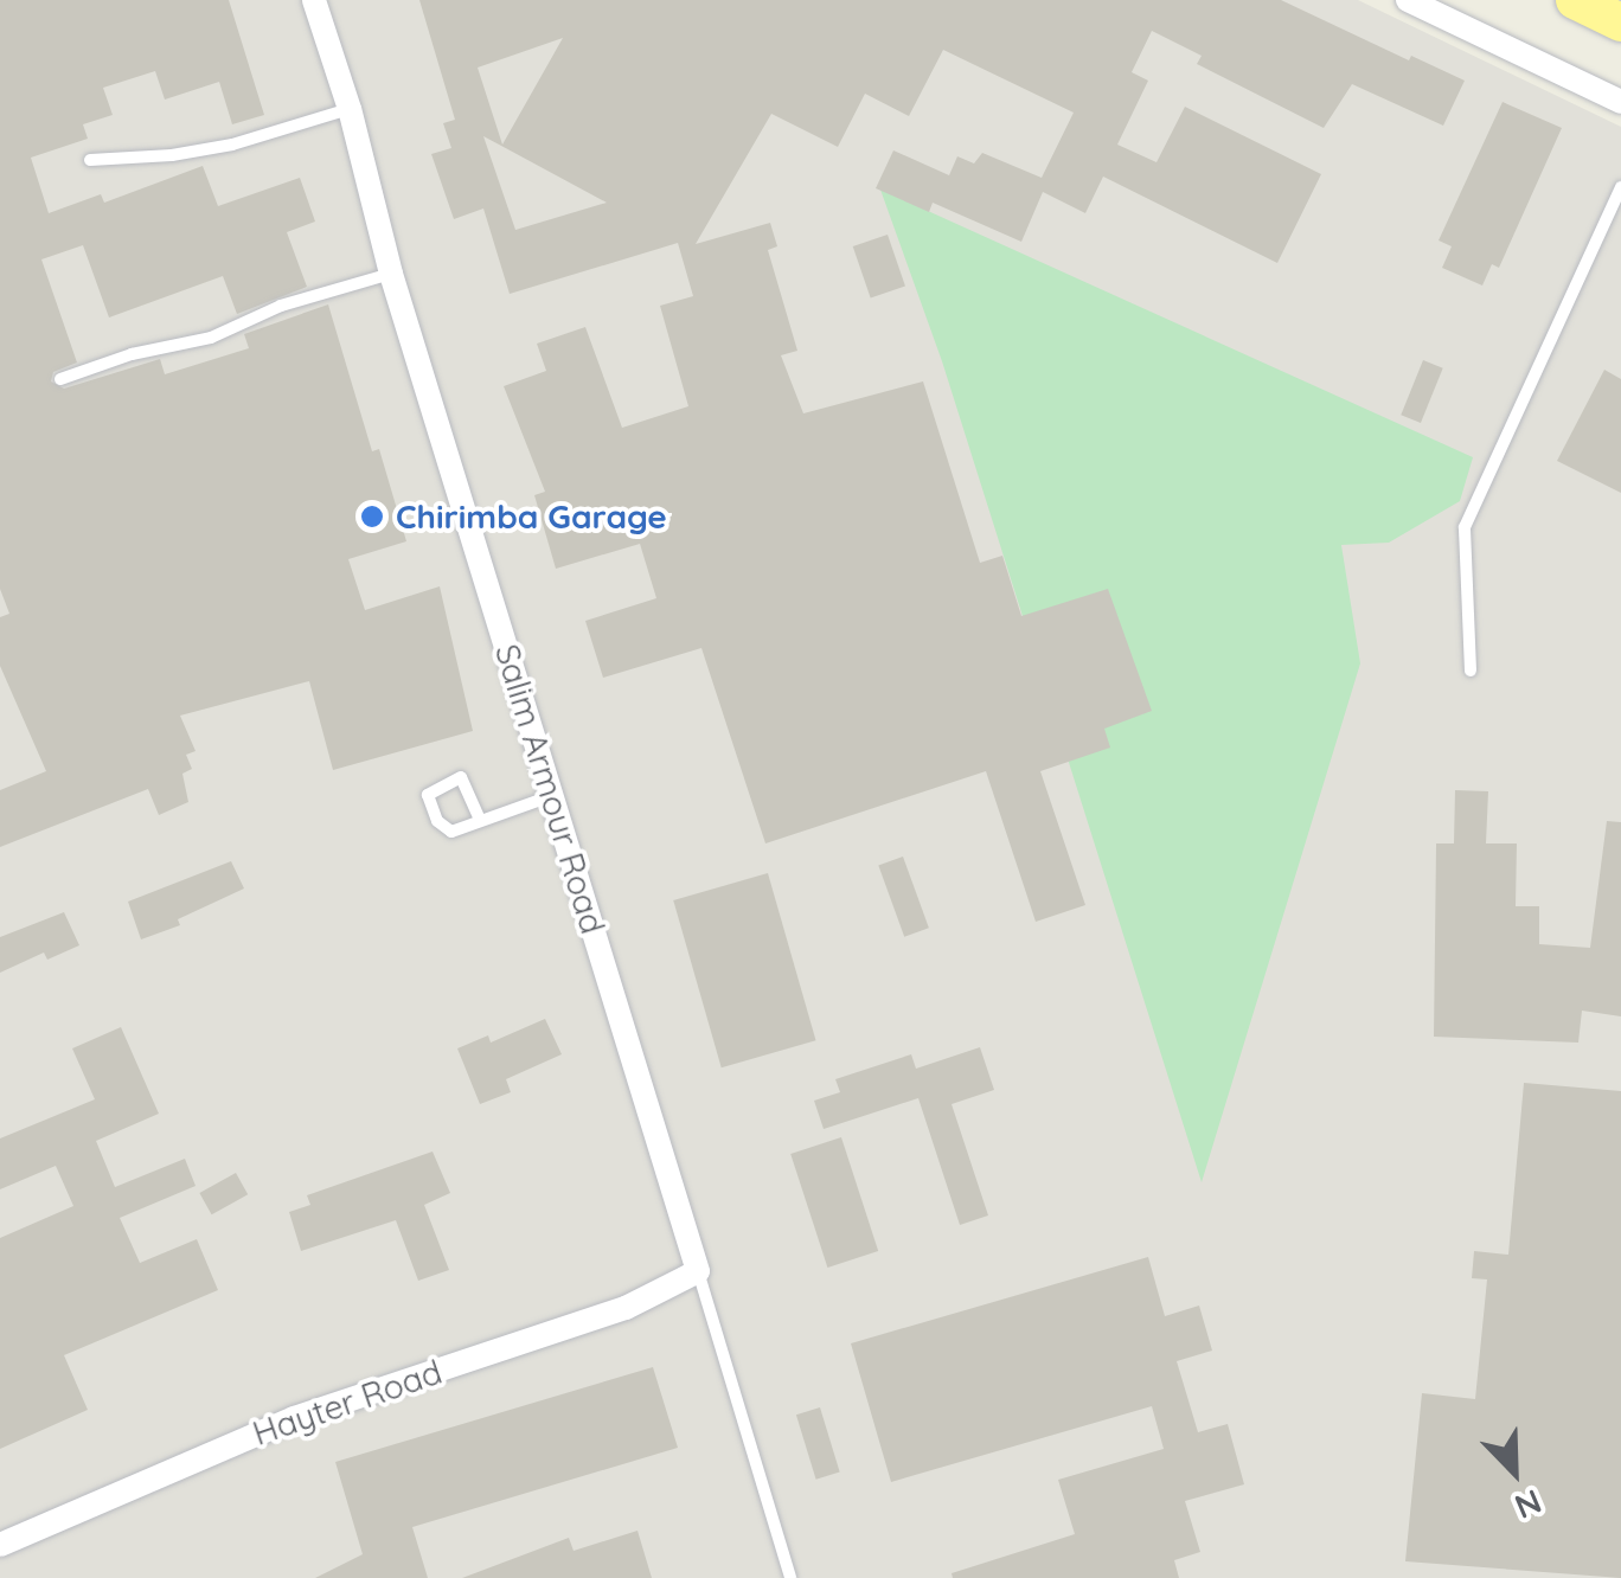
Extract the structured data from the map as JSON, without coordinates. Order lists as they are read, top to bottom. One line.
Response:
{"streets":{"street":["Salim Armour Road","Hayter Road"]},"crossings":[["Salim Armour Road","Hayter Road"]],"places":["Chirimba Garage"],"north":"bottom right"}
